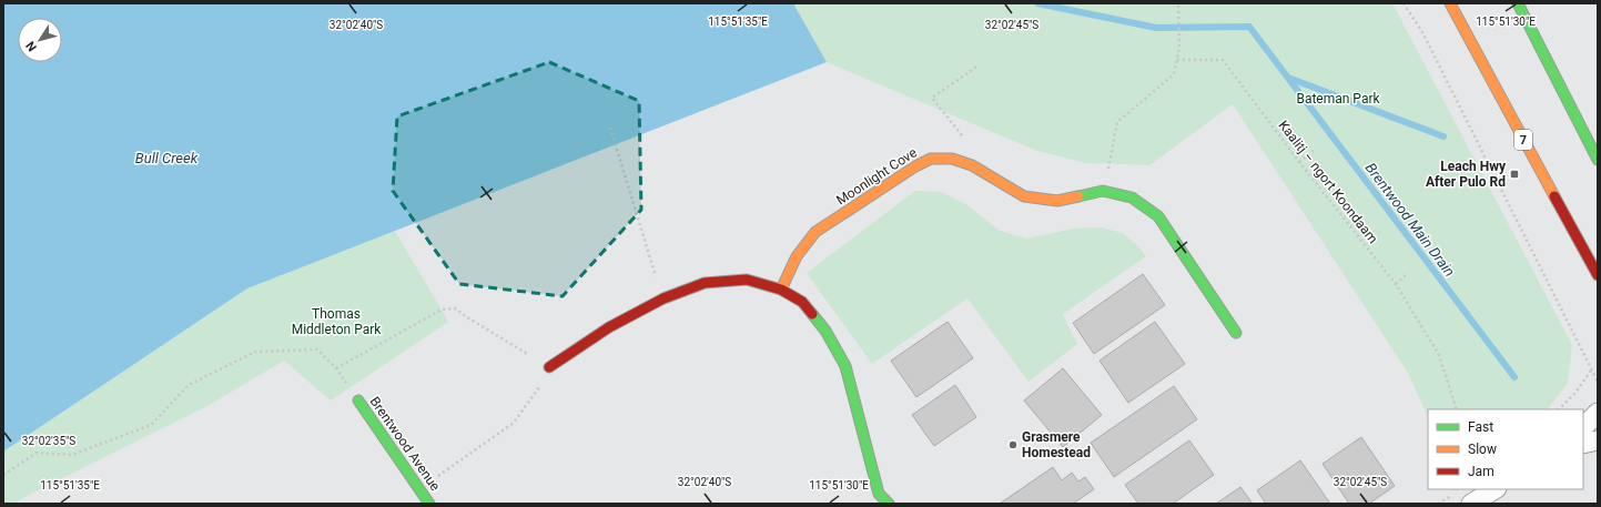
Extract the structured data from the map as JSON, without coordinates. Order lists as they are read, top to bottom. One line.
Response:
{"streets":{"main road":["7","Moonlight Cove","Brentwood Avenue"],"path":["Kaalitj – ngort Koondaam"]},"water":["Bull Creek","Brentwood Main Drain"],"parks":["Bateman Park","Thomas Middleton Park"],"places":{"transit":["Leach Hwy After Pulo Rd"],"other":["Grasmere Homestead"]},"legend":["Fast","Slow","Jam"],"north":"bottom left","coordinates":["115°51'35\"E","115°51'30\"E","32°02'40\"S","32°02'45\"S","32°02'35\"S"]}
